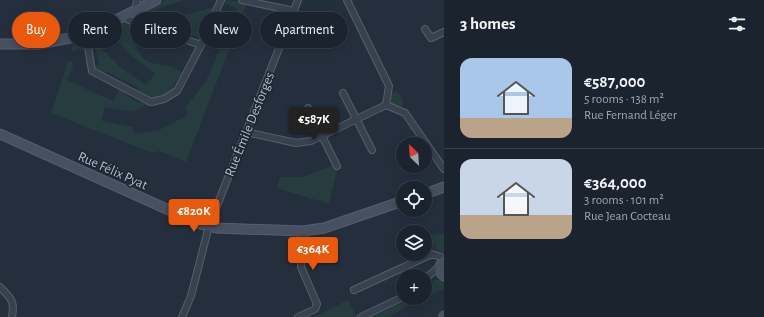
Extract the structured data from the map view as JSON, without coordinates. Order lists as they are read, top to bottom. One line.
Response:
{"streets":{"street":["Rue Émile Desforges","Rue Félix Pyat"]},"crossings":[["Rue Émile Desforges","Rue Félix Pyat"]],"north":"top left","page":{"heading":"3 homes","chip":["Buy","Rent","Filters","New","Apartment"],"list":[{"name":"€587,000","note":"5 rooms · 138 m² · Rue Fernand Léger"},{"name":"€364,000","note":"3 rooms · 101 m² · Rue Jean Cocteau"}],"price":["€587K","€820K","€364K"],"map_buttons":"+"}}
